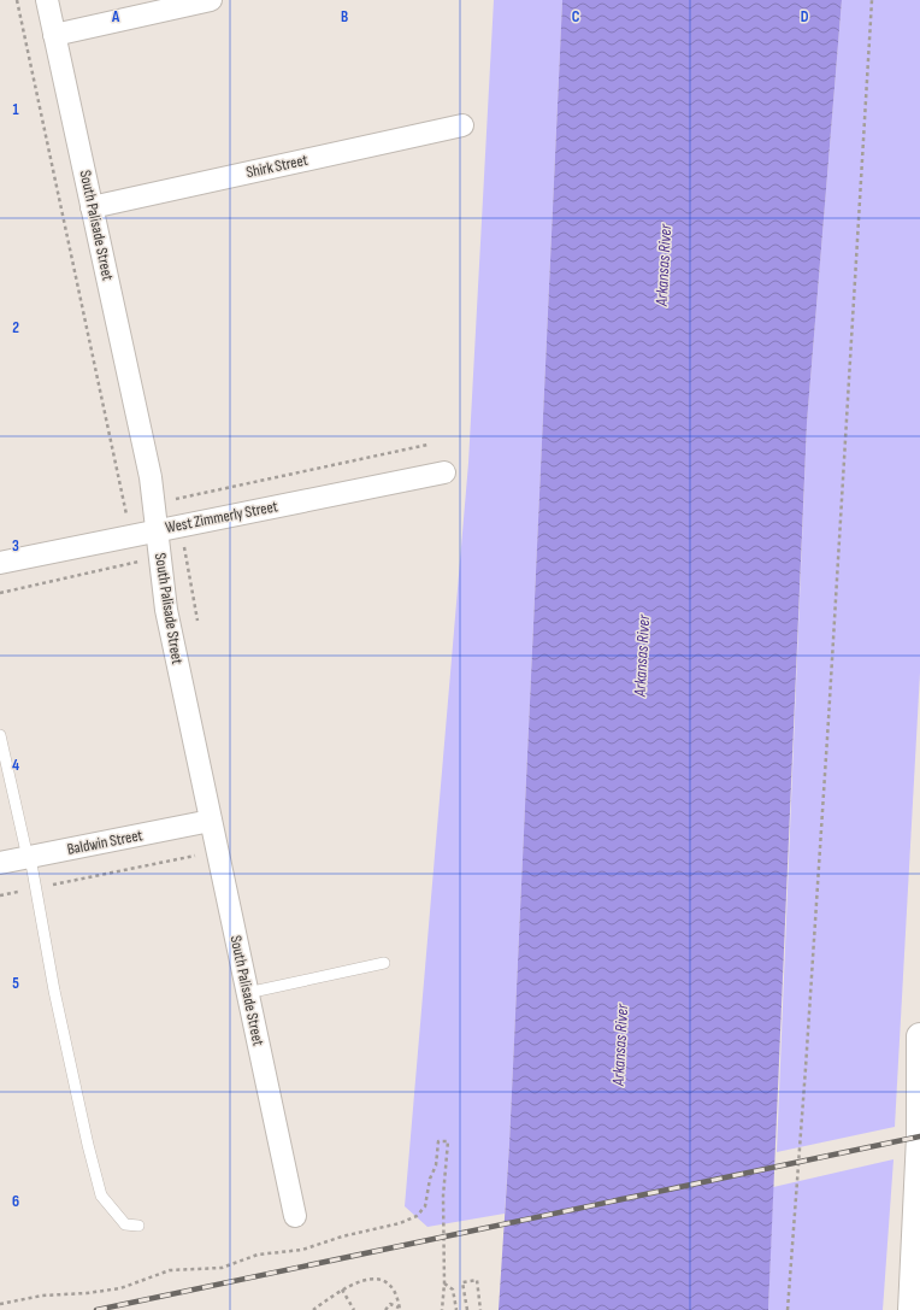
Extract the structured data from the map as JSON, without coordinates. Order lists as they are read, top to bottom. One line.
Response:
{"streets":{"street":["Shirk Street","South Palisade Street","West Zimmerly Street","Baldwin Street"]},"crossings":[["Shirk Street","South Palisade Street"],["South Palisade Street","West Zimmerly Street"],["South Palisade Street","Baldwin Street"]],"water":["Arkansas River"],"grid":{"columns":["A","B","C","D"],"rows":["1","2","3","4","5","6"]}}
